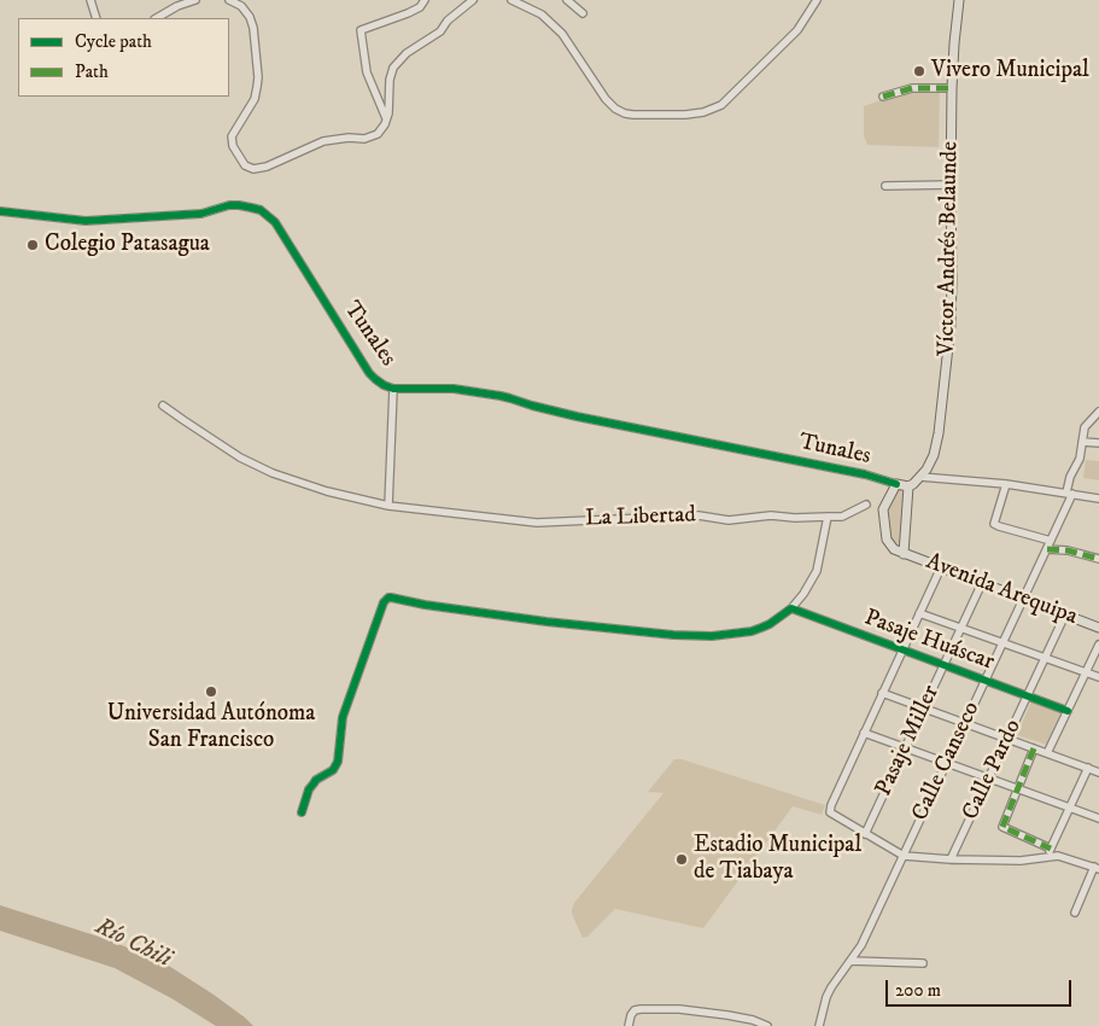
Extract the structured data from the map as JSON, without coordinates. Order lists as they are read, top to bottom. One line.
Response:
{"streets":{"main road":["Víctor Andrés Belaunde","Avenida Arequipa"],"street":["Tunales","La Libertad","Pasaje Huáscar","Pasaje Miller","Calle Canseco","Calle Pardo"]},"crossings":[["Víctor Andrés Belaunde","Avenida Arequipa"],["Tunales","Avenida Arequipa"],["Avenida Arequipa","Pasaje Miller"],["Avenida Arequipa","Calle Canseco"],["Avenida Arequipa","Calle Pardo"],["Pasaje Huáscar","Pasaje Miller"],["Pasaje Huáscar","Calle Canseco"],["Pasaje Huáscar","Calle Pardo"]],"water":["Río Chili"],"places":["Vivero Municipal","Colegio Patasagua","Universidad Autónoma San Francisco","Estadio Municipal de Tiabaya"],"legend":["Cycle path","Path"],"scale_bar":"200 m"}
